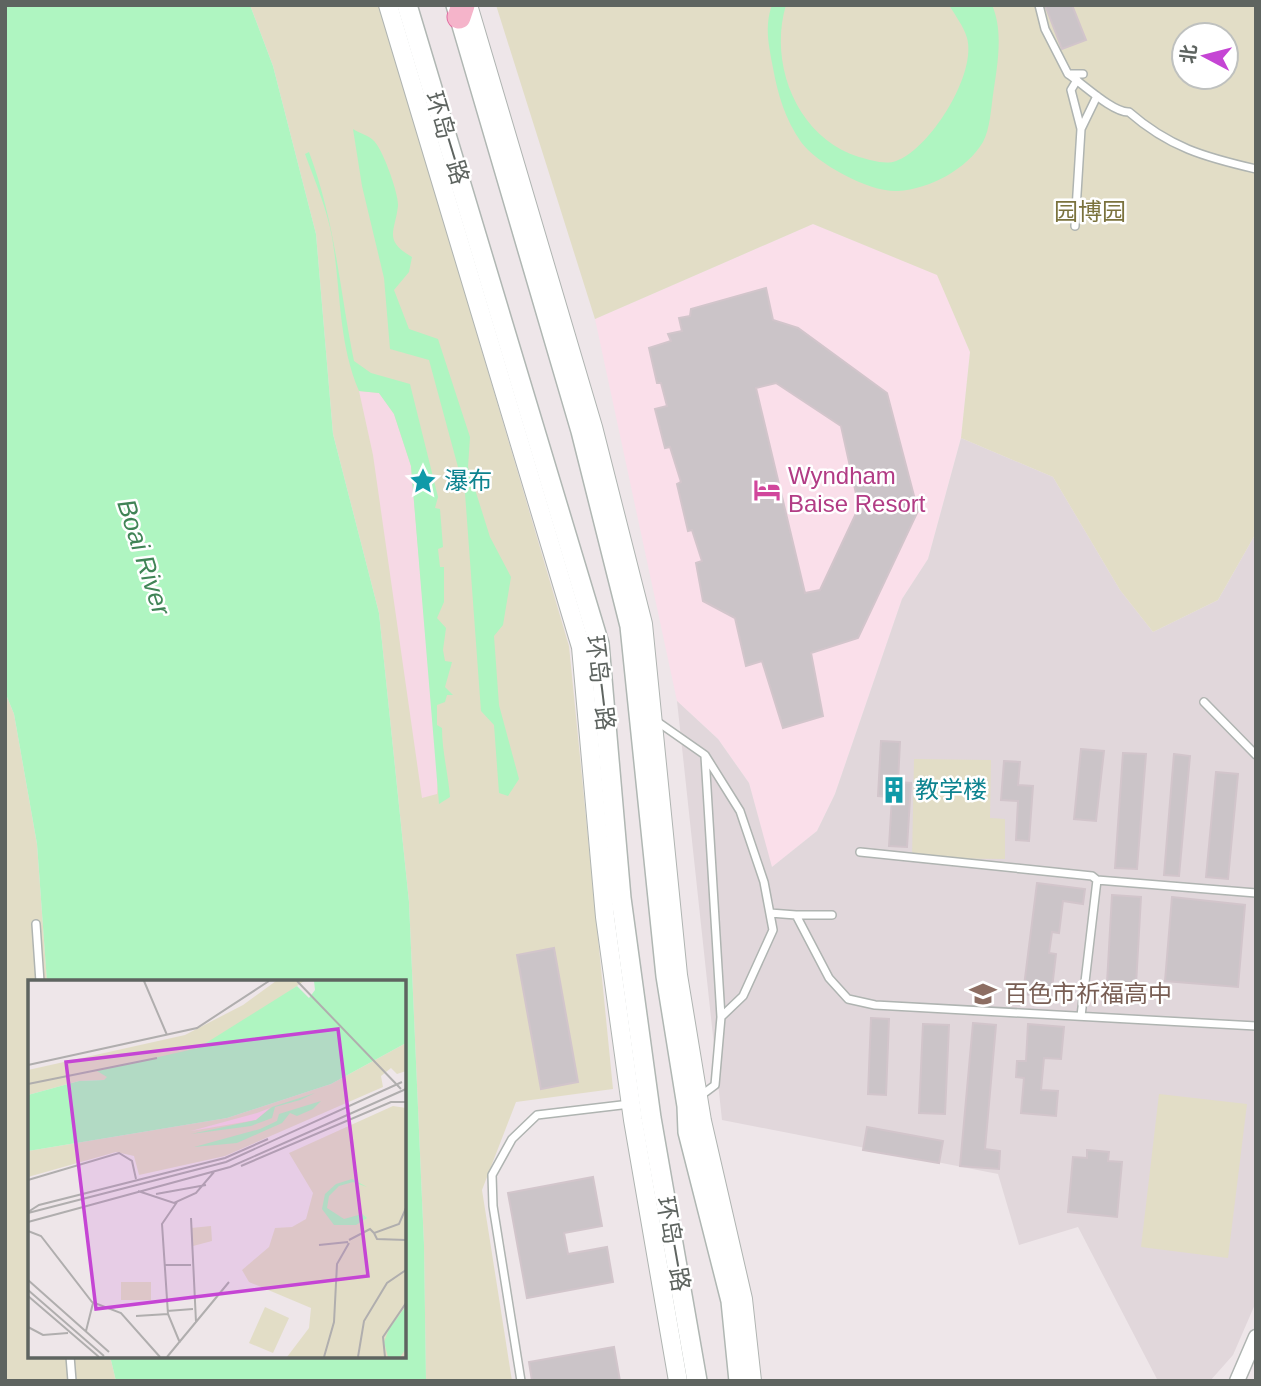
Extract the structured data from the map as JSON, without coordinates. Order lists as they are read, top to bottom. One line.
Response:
{"streets":{"main road":["环岛一路"]},"water":["Boai River"],"parks":["园博园"],"places":{"place":["瀑布"],"hotel":["Wyndham Baise Resort"],"building":["教学楼"],"school or university":["百色市祈福高中"]},"north":"left"}
